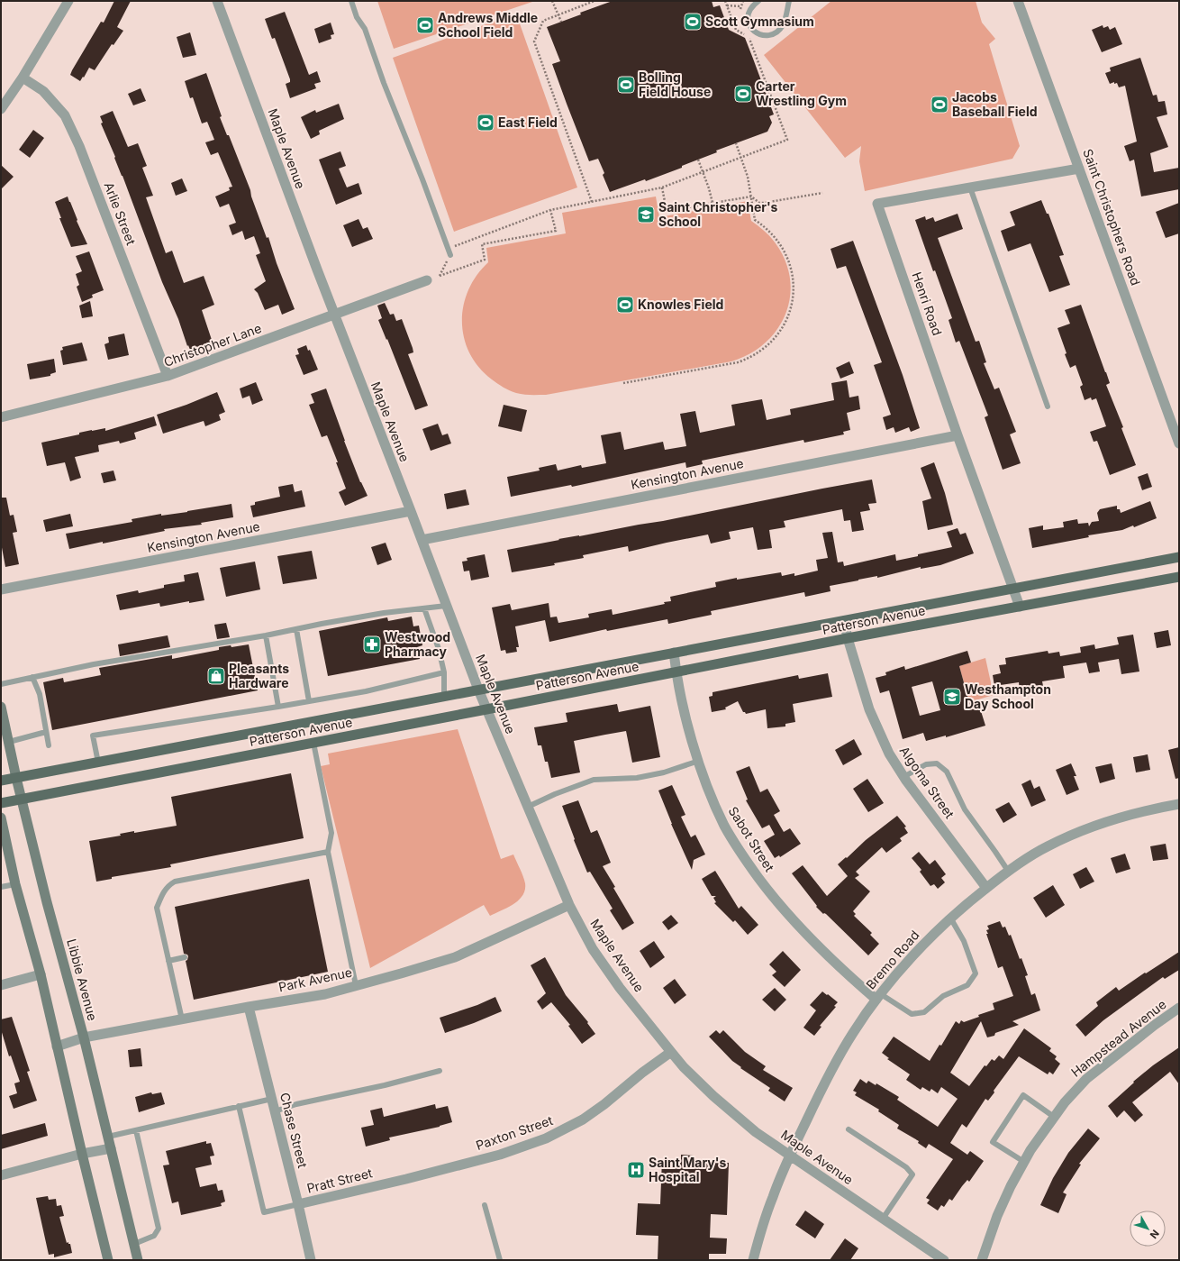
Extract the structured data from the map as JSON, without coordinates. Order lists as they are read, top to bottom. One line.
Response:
{"streets":{"main road":["Patterson Avenue","Libbie Avenue"],"street":["Maple Avenue","Arlie Street","Saint Christophers Road","Henri Road","Christopher Lane","Kensington Avenue","Algoma Street","Sabot Street","Bremo Road","Park Avenue","Hampstead Avenue","Chase Street","Paxton Street","Pratt Street"]},"crossings":[["Maple Avenue","Christopher Lane"],["Maple Avenue","Kensington Avenue"],["Maple Avenue","Patterson Avenue"],["Maple Avenue","Bremo Road"],["Maple Avenue","Park Avenue"],["Maple Avenue","Paxton Street"],["Arlie Street","Christopher Lane"],["Saint Christophers Road","Henri Road"],["Henri Road","Kensington Avenue"],["Henri Road","Patterson Avenue"],["Patterson Avenue","Algoma Street"],["Patterson Avenue","Sabot Street"],["Patterson Avenue","Libbie Avenue"],["Algoma Street","Bremo Road"],["Sabot Street","Bremo Road"],["Libbie Avenue","Park Avenue"],["Park Avenue","Chase Street"],["Chase Street","Pratt Street"],["Paxton Street","Pratt Street"]],"places":{"sports":["Scott Gymnasium","Andrews Middle School Field","Bolling Field House","Carter Wrestling Gym","Jacobs Baseball Field","East Field","Knowles Field"],"school or university":["Saint Christopher's School","Westhampton Day School"],"pharmacy":["Westwood Pharmacy"],"shop":["Pleasants Hardware"],"hospital":["Saint Mary's Hospital"]},"north":"bottom right"}
